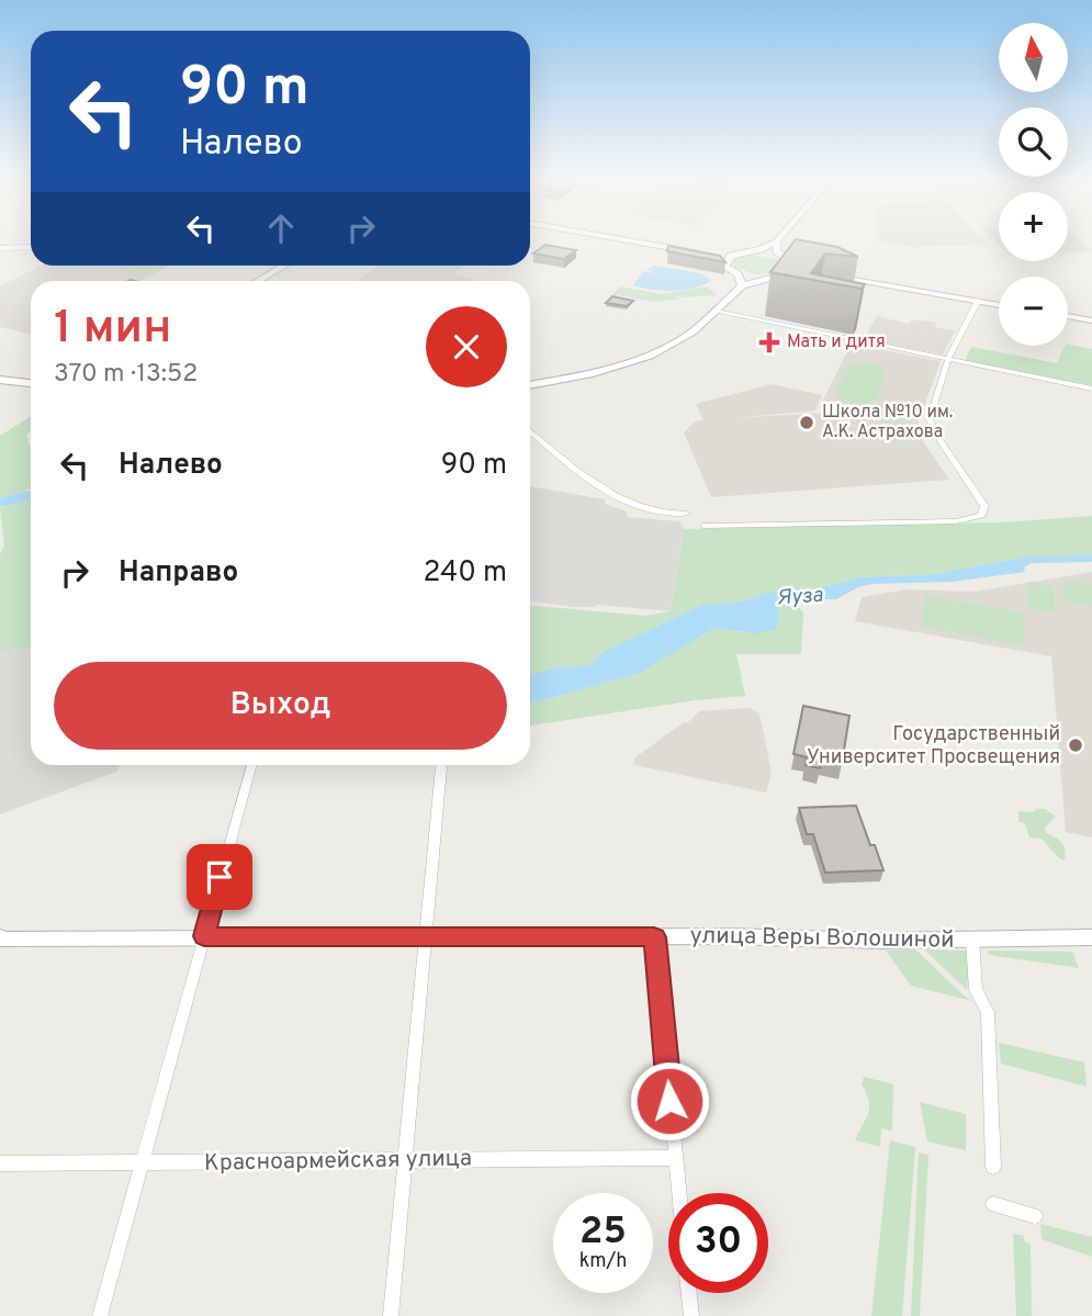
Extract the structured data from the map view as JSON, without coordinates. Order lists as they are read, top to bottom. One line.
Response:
{"streets":{"street":["улица Веры Волошиной","Красноармейская улица"]},"water":["Яуза"],"places":{"health":["Мать и дитя"],"other":["Школа №10 им. А.К. Астрахова","Государственный Университет Просвещения"]},"north":"top","page":{"map_buttons":["+","−"],"turn":["90 m","Налево"],"heading":["1 мин","370 m · 13:52"],"list":[{"name":"Налево","value":"90 m"},{"name":"Направо","value":"240 m"}],"buttons":"Выход","speed":"25 km/h","limit":"30"}}
